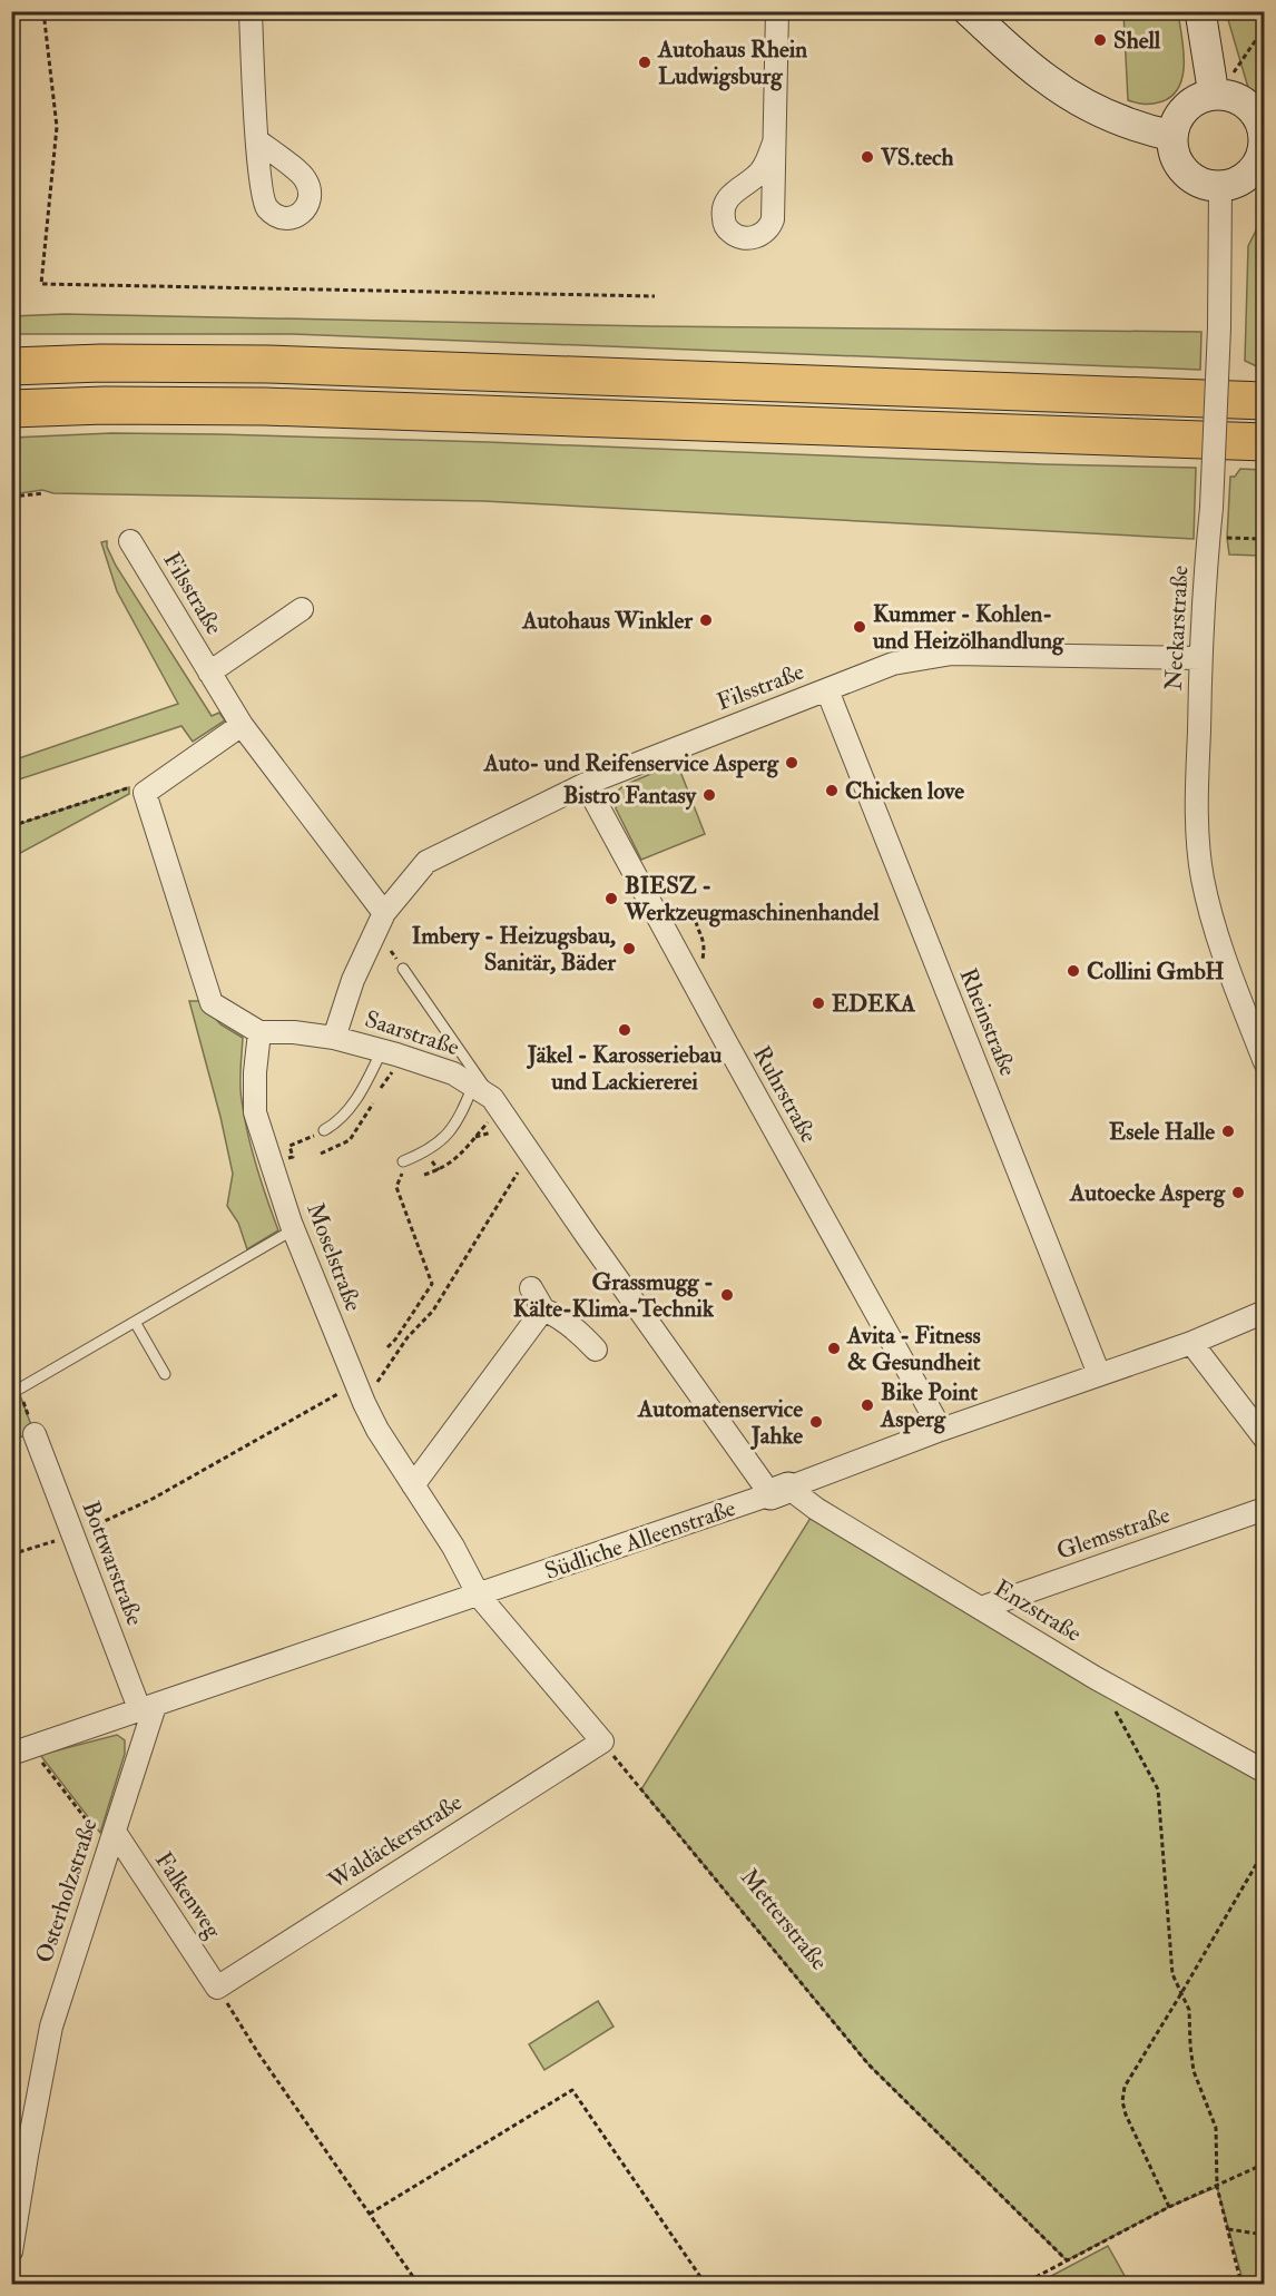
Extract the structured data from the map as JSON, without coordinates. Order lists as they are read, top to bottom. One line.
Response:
{"streets":{"street":["Filsstraße","Neckarstraße","Rheinstraße","Saarstraße","Ruhrstraße","Moselstraße","Glemsstraße","Südliche Alleenstraße","Bottwarstraße","Enzstraße","Waldäckerstraße","Osterholzstraße","Falkenweg"],"path":["Metterstraße"]},"crossings":[["Filsstraße","Neckarstraße"],["Filsstraße","Rheinstraße"],["Filsstraße","Saarstraße"],["Filsstraße","Ruhrstraße"],["Rheinstraße","Südliche Alleenstraße"],["Saarstraße","Moselstraße"],["Saarstraße","Südliche Alleenstraße"],["Saarstraße","Enzstraße"],["Ruhrstraße","Südliche Alleenstraße"],["Moselstraße","Südliche Alleenstraße"],["Glemsstraße","Enzstraße"],["Südliche Alleenstraße","Bottwarstraße"],["Südliche Alleenstraße","Enzstraße"],["Südliche Alleenstraße","Osterholzstraße"],["Bottwarstraße","Osterholzstraße"],["Waldäckerstraße","Falkenweg"],["Waldäckerstraße","Metterstraße"],["Osterholzstraße","Falkenweg"]],"places":["Shell","Autohaus Rhein Ludwigsburg","VS.tech","Autohaus Winkler","Kummer - Kohlen- und Heizölhandlung","Auto- und Reifenservice Asperg","Chicken love","Bistro Fantasy","BIESZ - Werkzeugmaschinenhandel","Imbery - Heizugsbau, Sanitär, Bäder","Collini GmbH","EDEKA","Jäkel - Karosseriebau und Lackiererei","Esele Halle","Autoecke Asperg","Grassmugg - Kälte-Klima-Technik","Avita - Fitness & Gesundheit","Bike Point Asperg","Automatenservice Jahke"]}
